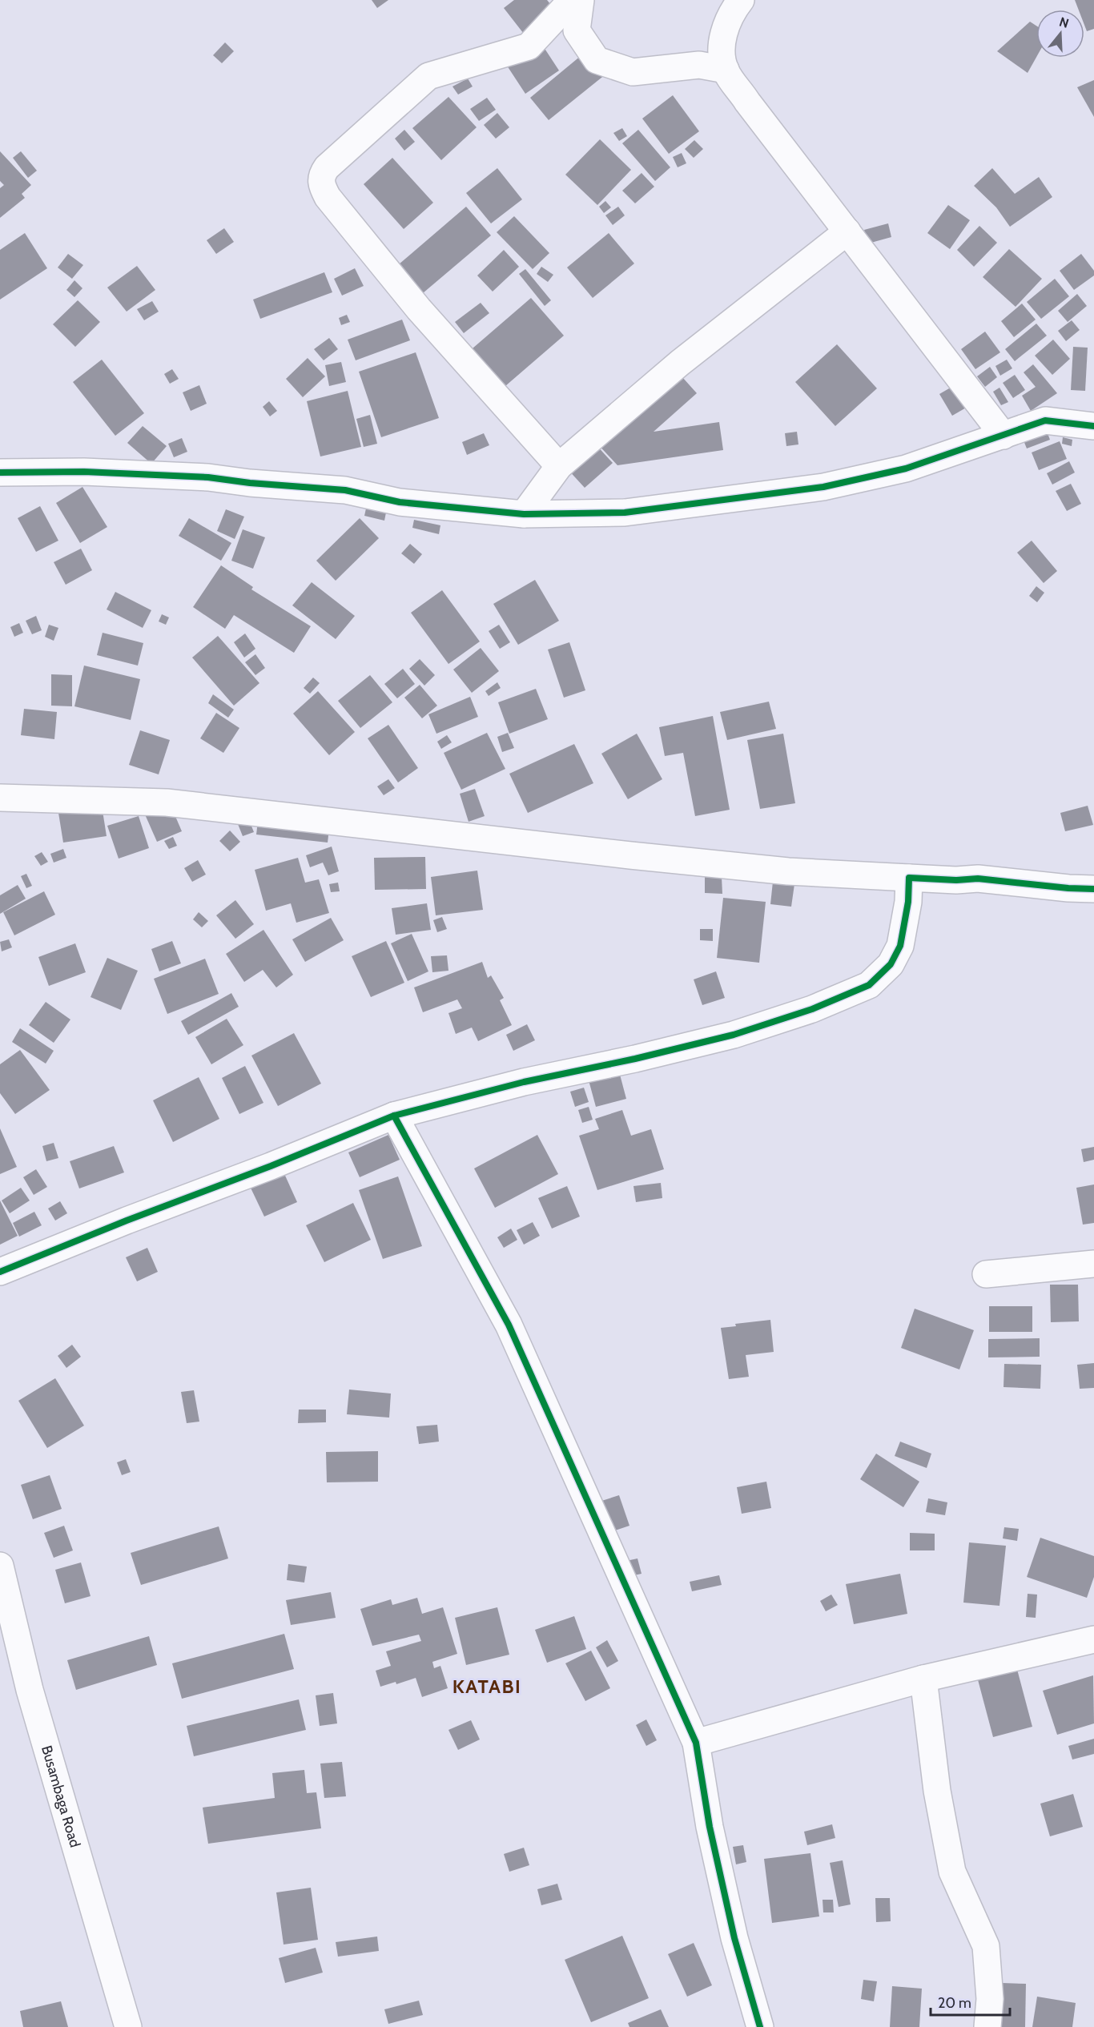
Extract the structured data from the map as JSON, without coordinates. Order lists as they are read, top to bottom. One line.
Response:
{"streets":{"street":["Busambaga Road"]},"districts":["KATABI"],"scale_bar":"20 m","north":"top"}
